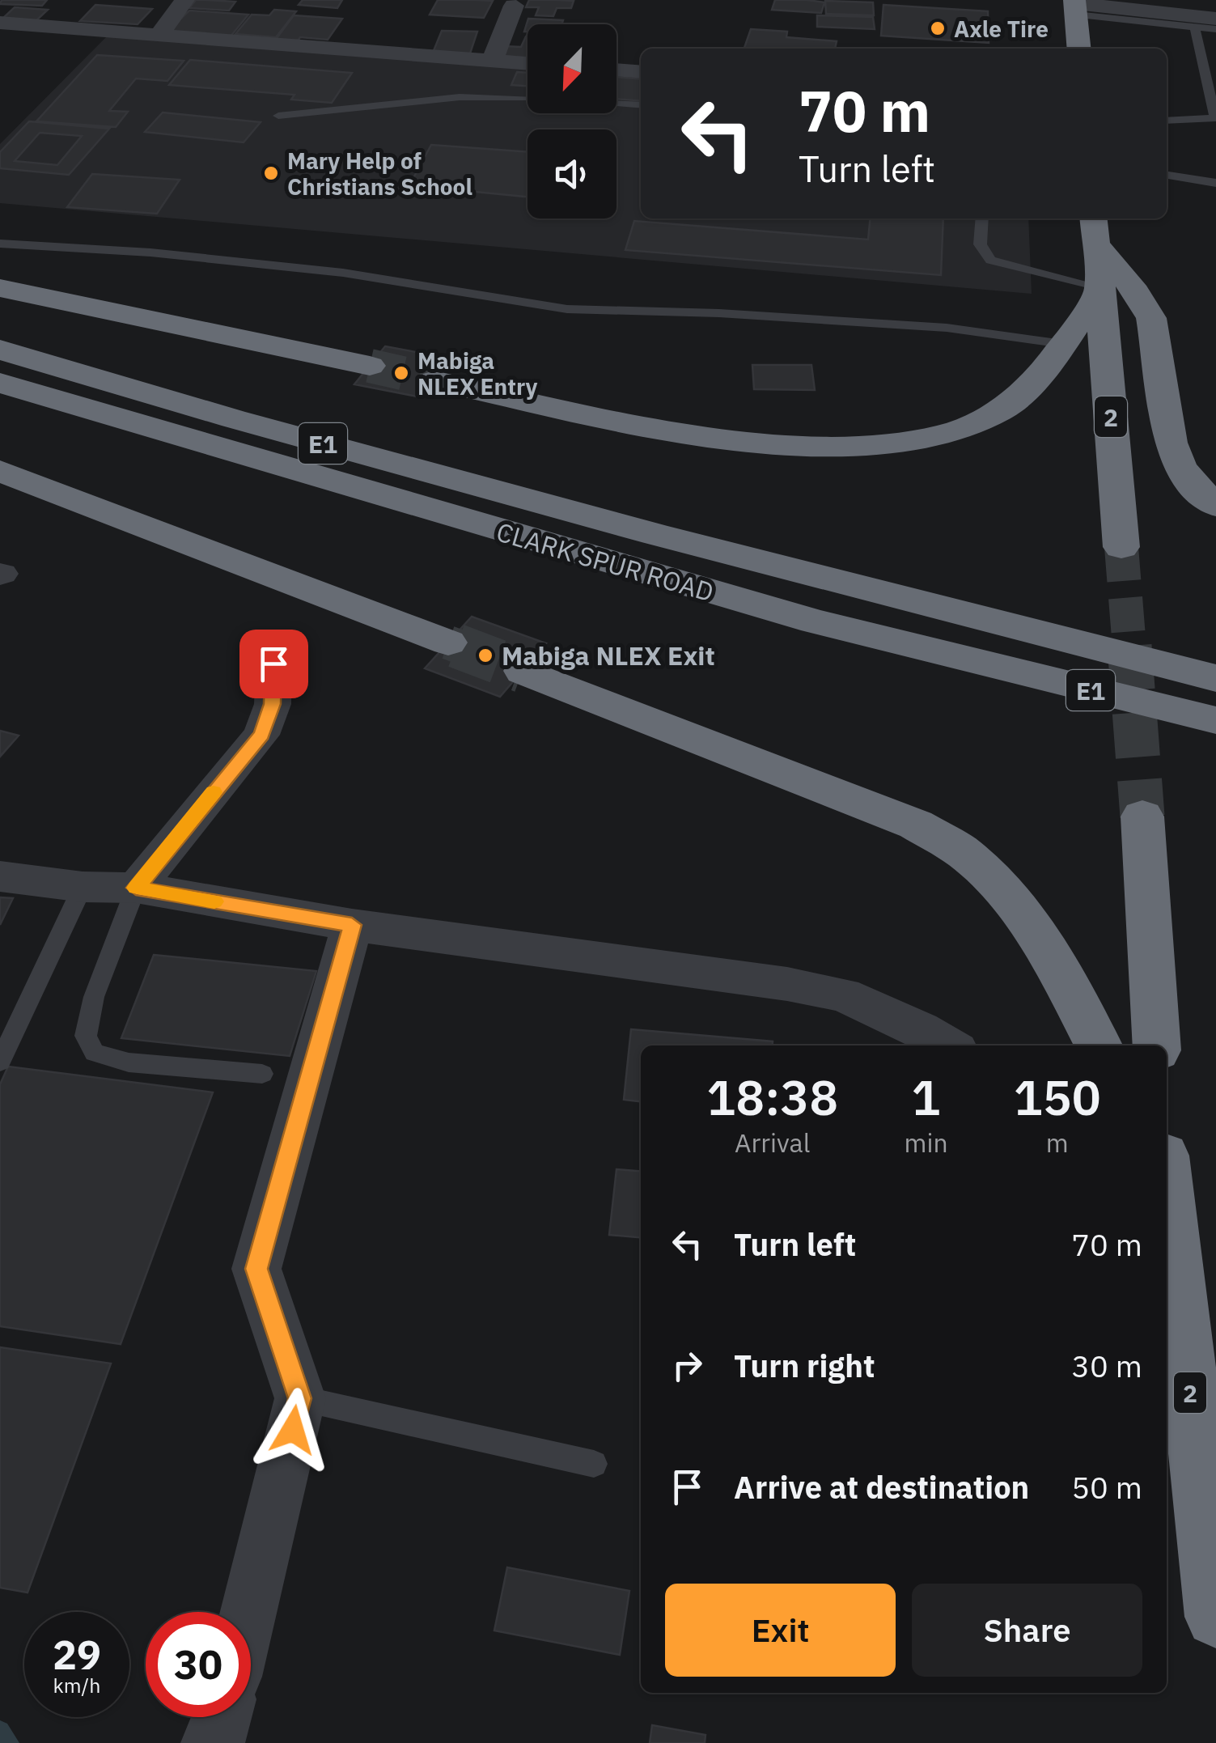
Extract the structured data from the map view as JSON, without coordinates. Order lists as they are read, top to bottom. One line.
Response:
{"streets":{"highway":["2","E1","CLARK SPUR ROAD"]},"places":["Axle Tire","Mary Help of Christians School","Mabiga NLEX Entry","Mabiga NLEX Exit"],"north":"bottom left","page":{"turn":["70 m","Turn left"],"eta":["18:38","Arrival","1","min","150","m"],"list":[{"name":"Turn left","value":"70 m"},{"name":"Turn right","value":"30 m"},{"name":"Arrive at destination","value":"50 m"}],"buttons":["Exit","Share"],"speed":"29 km/h","limit":"30"}}
